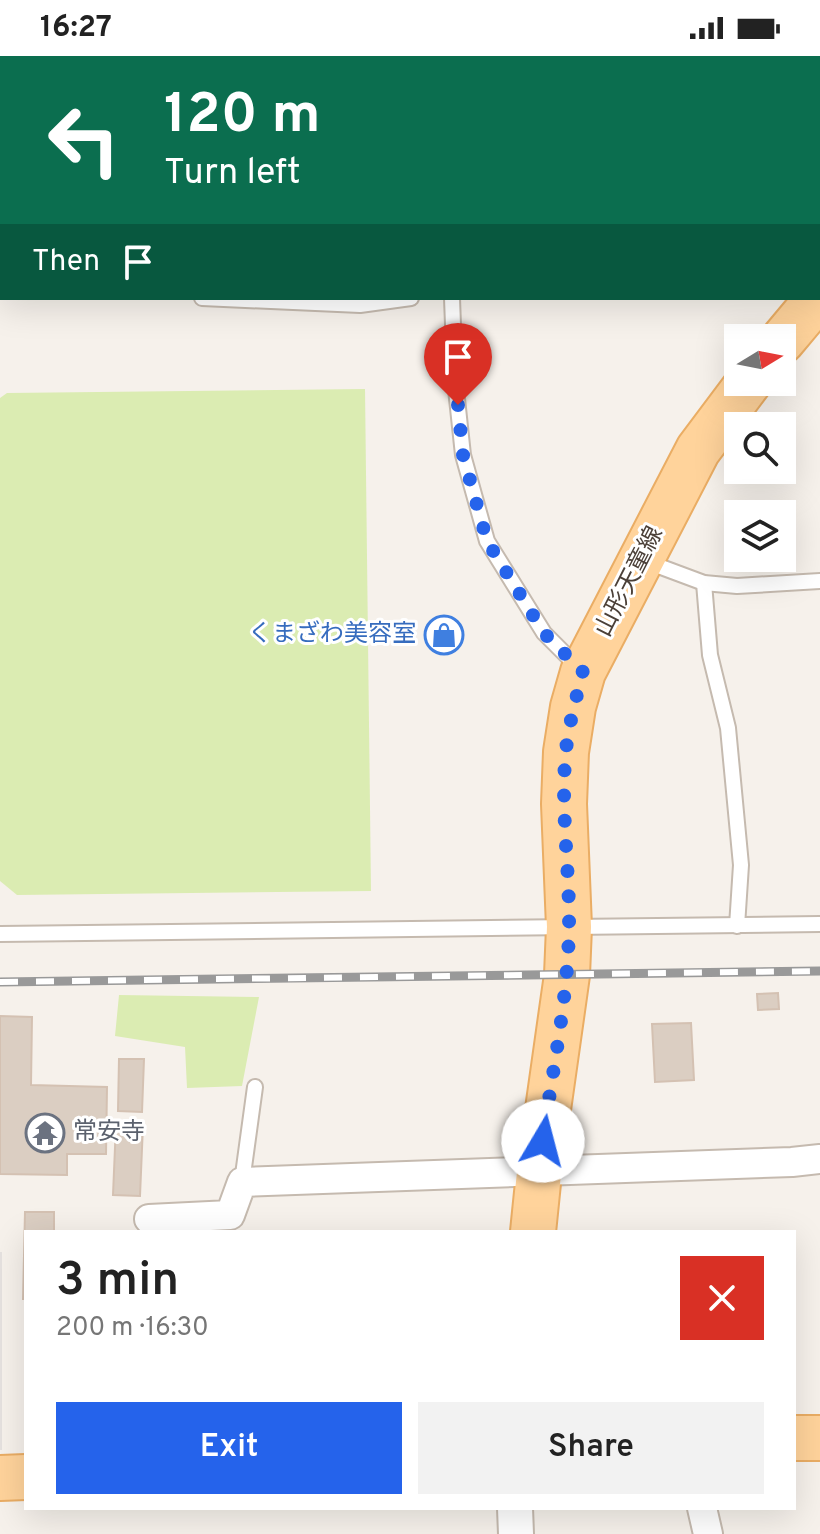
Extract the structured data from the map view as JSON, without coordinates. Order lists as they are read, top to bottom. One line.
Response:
{"streets":{"main road":["山形天童線"]},"places":{"shop":["くまざわ美容室"],"temple":["常安寺"]},"north":"right","page":{"status":"16:27","turn":["120 m","Turn left"],"then":"Then","heading":["3 min","200 m · 16:30"],"buttons":["Exit","Share"]}}
